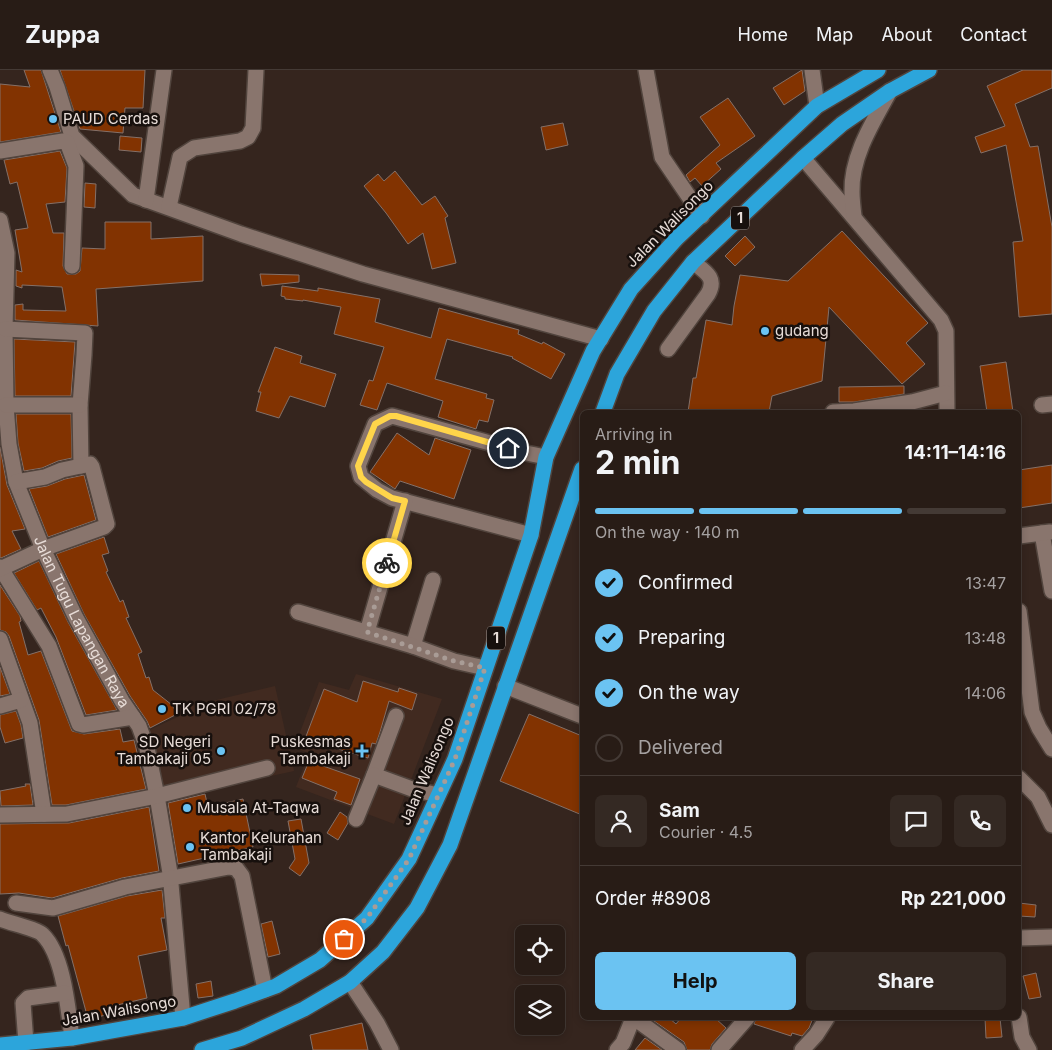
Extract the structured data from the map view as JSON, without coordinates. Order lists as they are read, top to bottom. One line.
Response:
{"streets":{"highway":["1","Jalan Walisongo"],"street":["Jalan Tugu Lapangan Raya"]},"crossings":[["Jalan Walisongo","Jalan Tugu Lapangan Raya"]],"places":{"other":["PAUD Cerdas","gudang","TK PGRI 02/78","SD Negeri Tambakaji 05","Musala At-Taqwa","Kantor Kelurahan Tambakaji"],"health":["Puskesmas Tambakaji"]},"page":{"header":"Zuppa","nav":["Home","Map","About","Contact"],"heading":["2 min","Arriving in","14:11–14:16"],"panel":["Sam","Courier · 4.5","Order #8908","Rp 221,000"],"bar":"On the way · 140 m","list":[["Confirmed","13:47"],["Preparing","13:48"],["On the way","14:06"],"Delivered"],"buttons":["Help","Share"]}}
